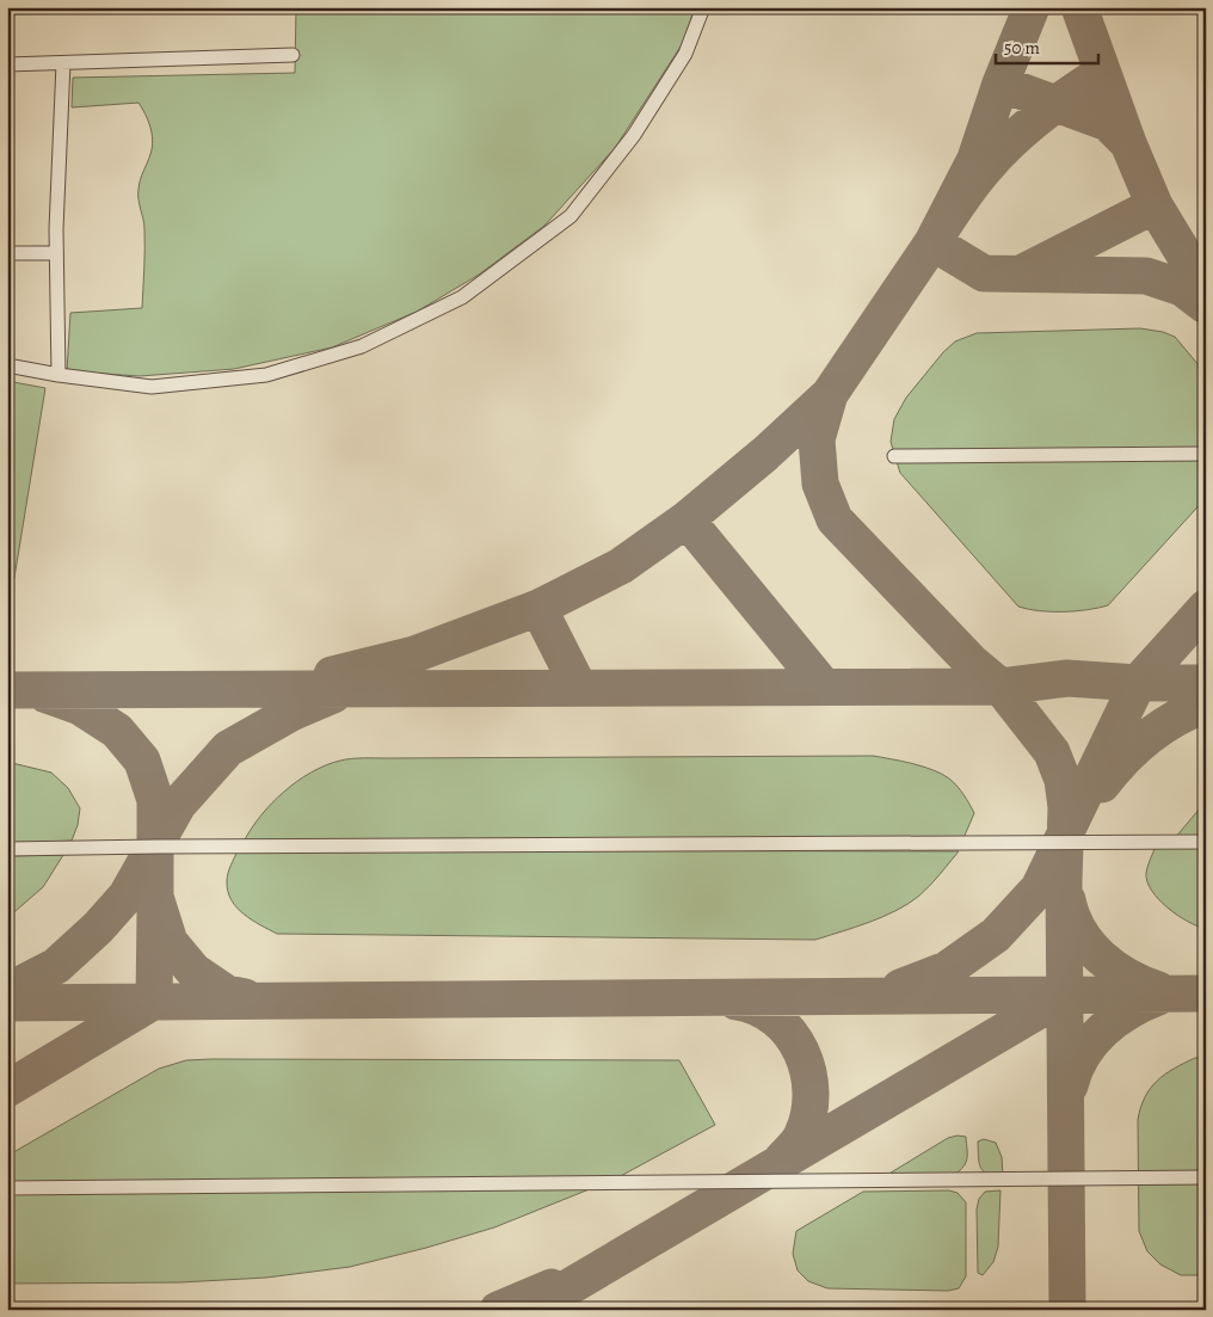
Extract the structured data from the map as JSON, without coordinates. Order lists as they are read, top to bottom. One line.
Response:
{"scale_bar":"50 m"}
